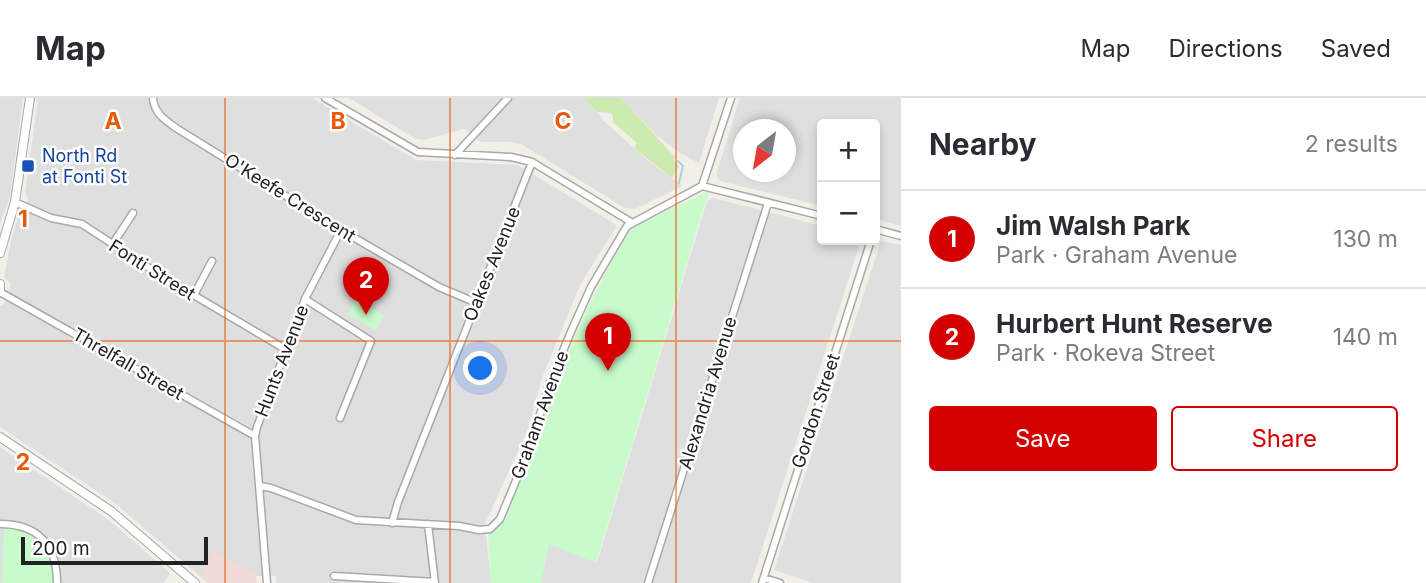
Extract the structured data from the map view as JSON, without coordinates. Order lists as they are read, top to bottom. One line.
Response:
{"streets":{"street":["O'Keefe Crescent","Oakes Avenue","Fonti Street","Hunts Avenue","Threlfall Street","Alexandria Avenue","Gordon Street","Graham Avenue"]},"crossings":[["O'Keefe Crescent","Oakes Avenue"],["O'Keefe Crescent","Hunts Avenue"],["Fonti Street","Hunts Avenue"],["Hunts Avenue","Threlfall Street"]],"places":{"transit":["North Rd at Fonti St"]},"scale_bar":"200 m","north":"bottom left","page":{"header":"Map","nav":["Map","Directions","Saved"],"heading":["Nearby","2 results"],"map_buttons":["+","−"],"list":[{"mark":"1","name":"Jim Walsh Park","note":"Park · Graham Avenue","value":"130 m"},{"mark":"2","name":"Hurbert Hunt Reserve","note":"Park · Rokeva Street","value":"140 m"}],"pins":["2","1"],"buttons":["Save","Share"],"scale":"200 m"},"grid":{"columns":["A","B","C"],"rows":["1","2"]}}
